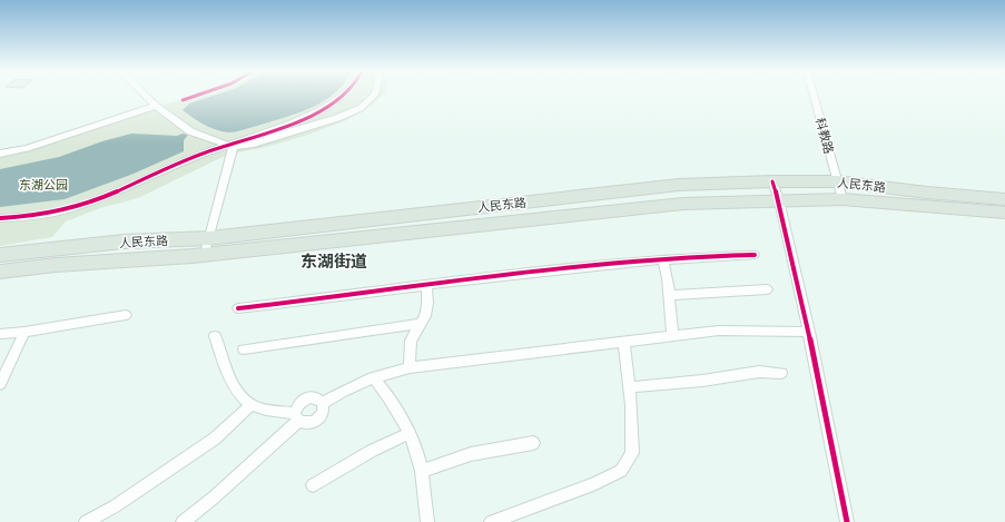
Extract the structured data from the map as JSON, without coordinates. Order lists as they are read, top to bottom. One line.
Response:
{"streets":{"main road":["人民东路"],"street":["科教路"]},"crossings":[["科教路","人民东路"]],"districts":["东湖街道"],"parks":["东湖公园"]}
